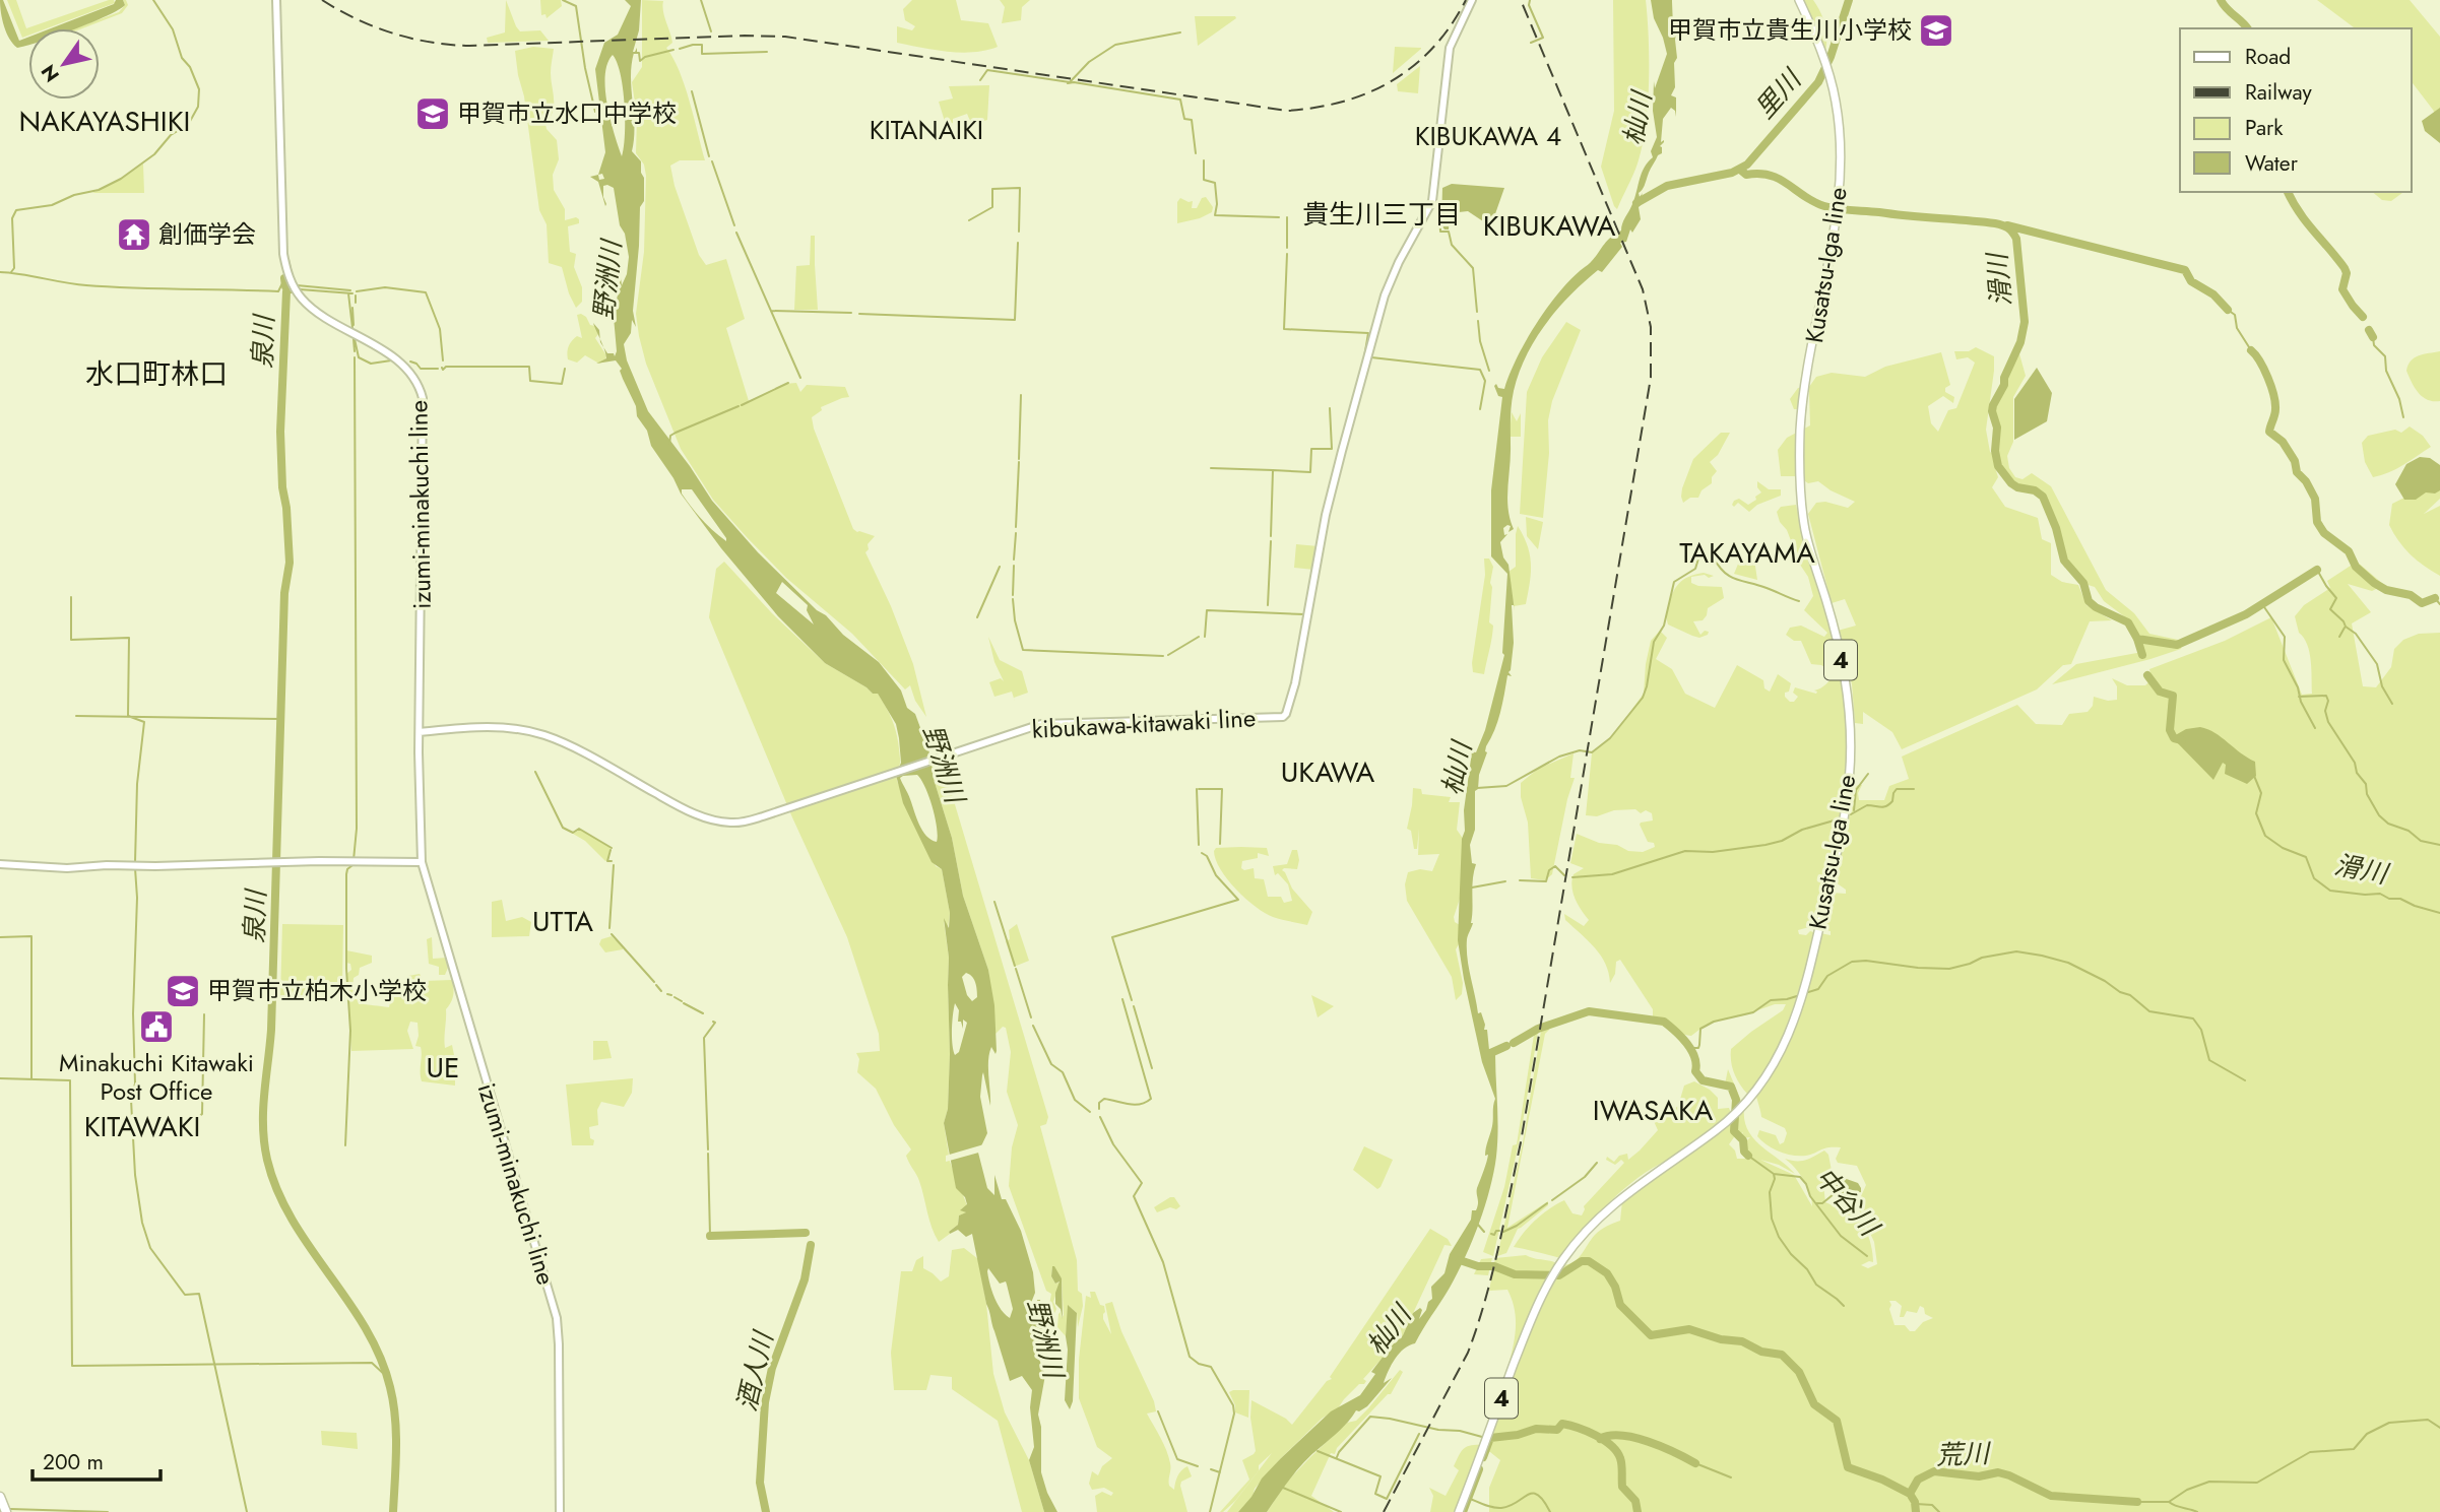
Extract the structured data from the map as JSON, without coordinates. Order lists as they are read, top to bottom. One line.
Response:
{"streets":{"main road":["Kusatsu-Iga line","izumi-minakuchi line","4","kibukawa-kitawaki line"]},"crossings":[["izumi-minakuchi line","kibukawa-kitawaki line"]],"districts":["NAKAYASHIKI","KITANAIKI","KIBUKAWA 4","貴生川三丁目","KIBUKAWA","水口町林口","TAKAYAMA","UKAWA","UTTA","UE","IWASAKA","KITAWAKI"],"water":["里川","杣川","野洲川","滑川","泉川","中谷川","酒人川","荒川"],"places":{"school or university":["甲賀市立貴生川小学校","甲賀市立水口中学校","甲賀市立柏木小学校"],"temple":["創価学会"],"public building":["Minakuchi Kitawaki Post Office"]},"legend":["Road","Railway","Park","Water"],"scale_bar":"200 m","north":"bottom left"}
